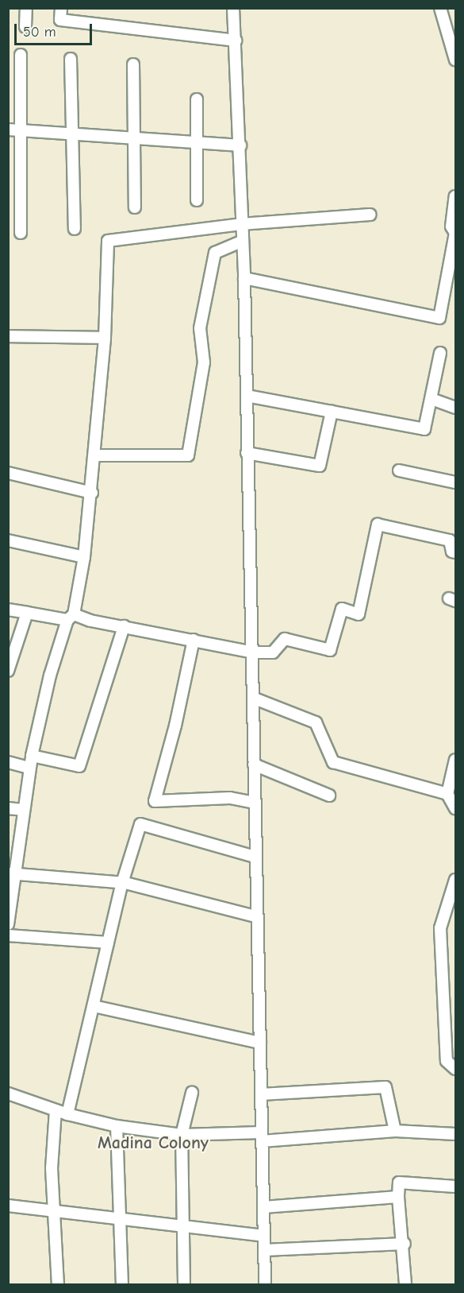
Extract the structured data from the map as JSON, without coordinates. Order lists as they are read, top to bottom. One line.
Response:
{"districts":["Madina Colony"],"scale_bar":"50 m"}
